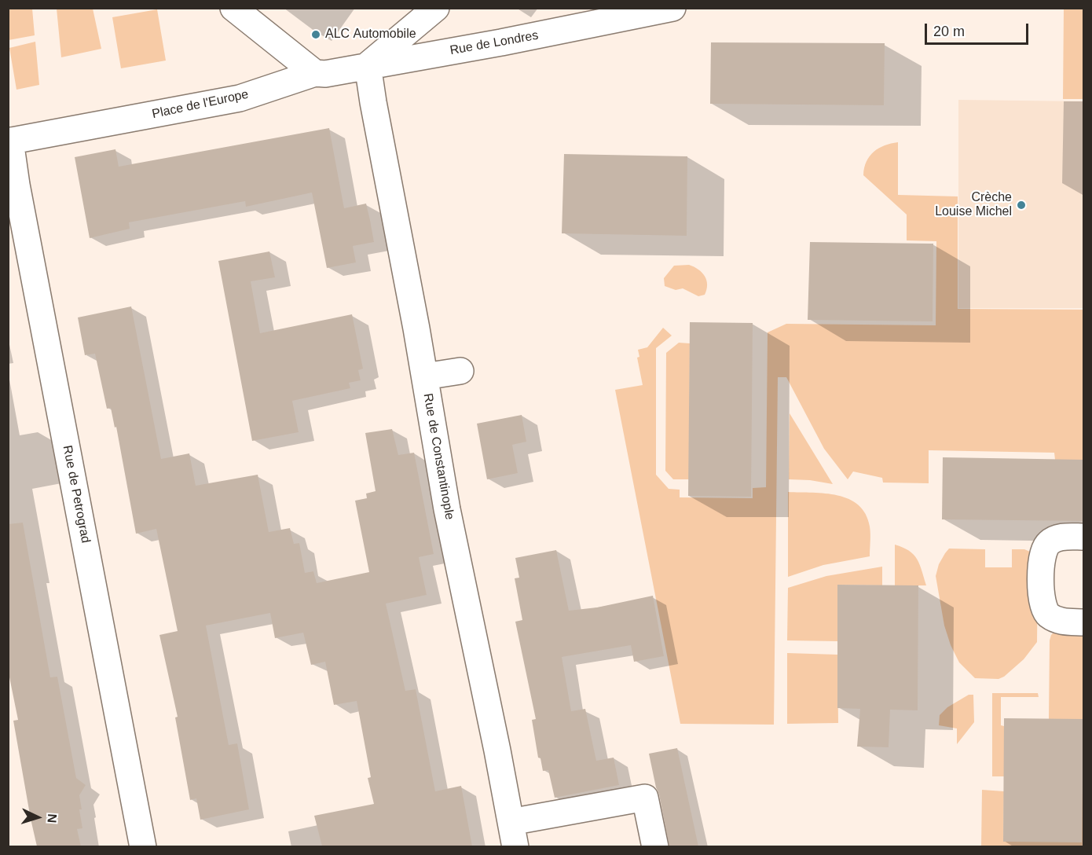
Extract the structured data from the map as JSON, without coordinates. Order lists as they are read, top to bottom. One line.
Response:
{"streets":{"street":["Rue de Londres","Place de l'Europe","Rue de Constantinople","Rue de Petrograd"]},"crossings":[["Rue de Londres","Place de l'Europe"],["Rue de Londres","Rue de Constantinople"],["Place de l'Europe","Rue de Petrograd"]],"places":["ALC Automobile","Crèche Louise Michel"],"scale_bar":"20 m","north":"right"}
